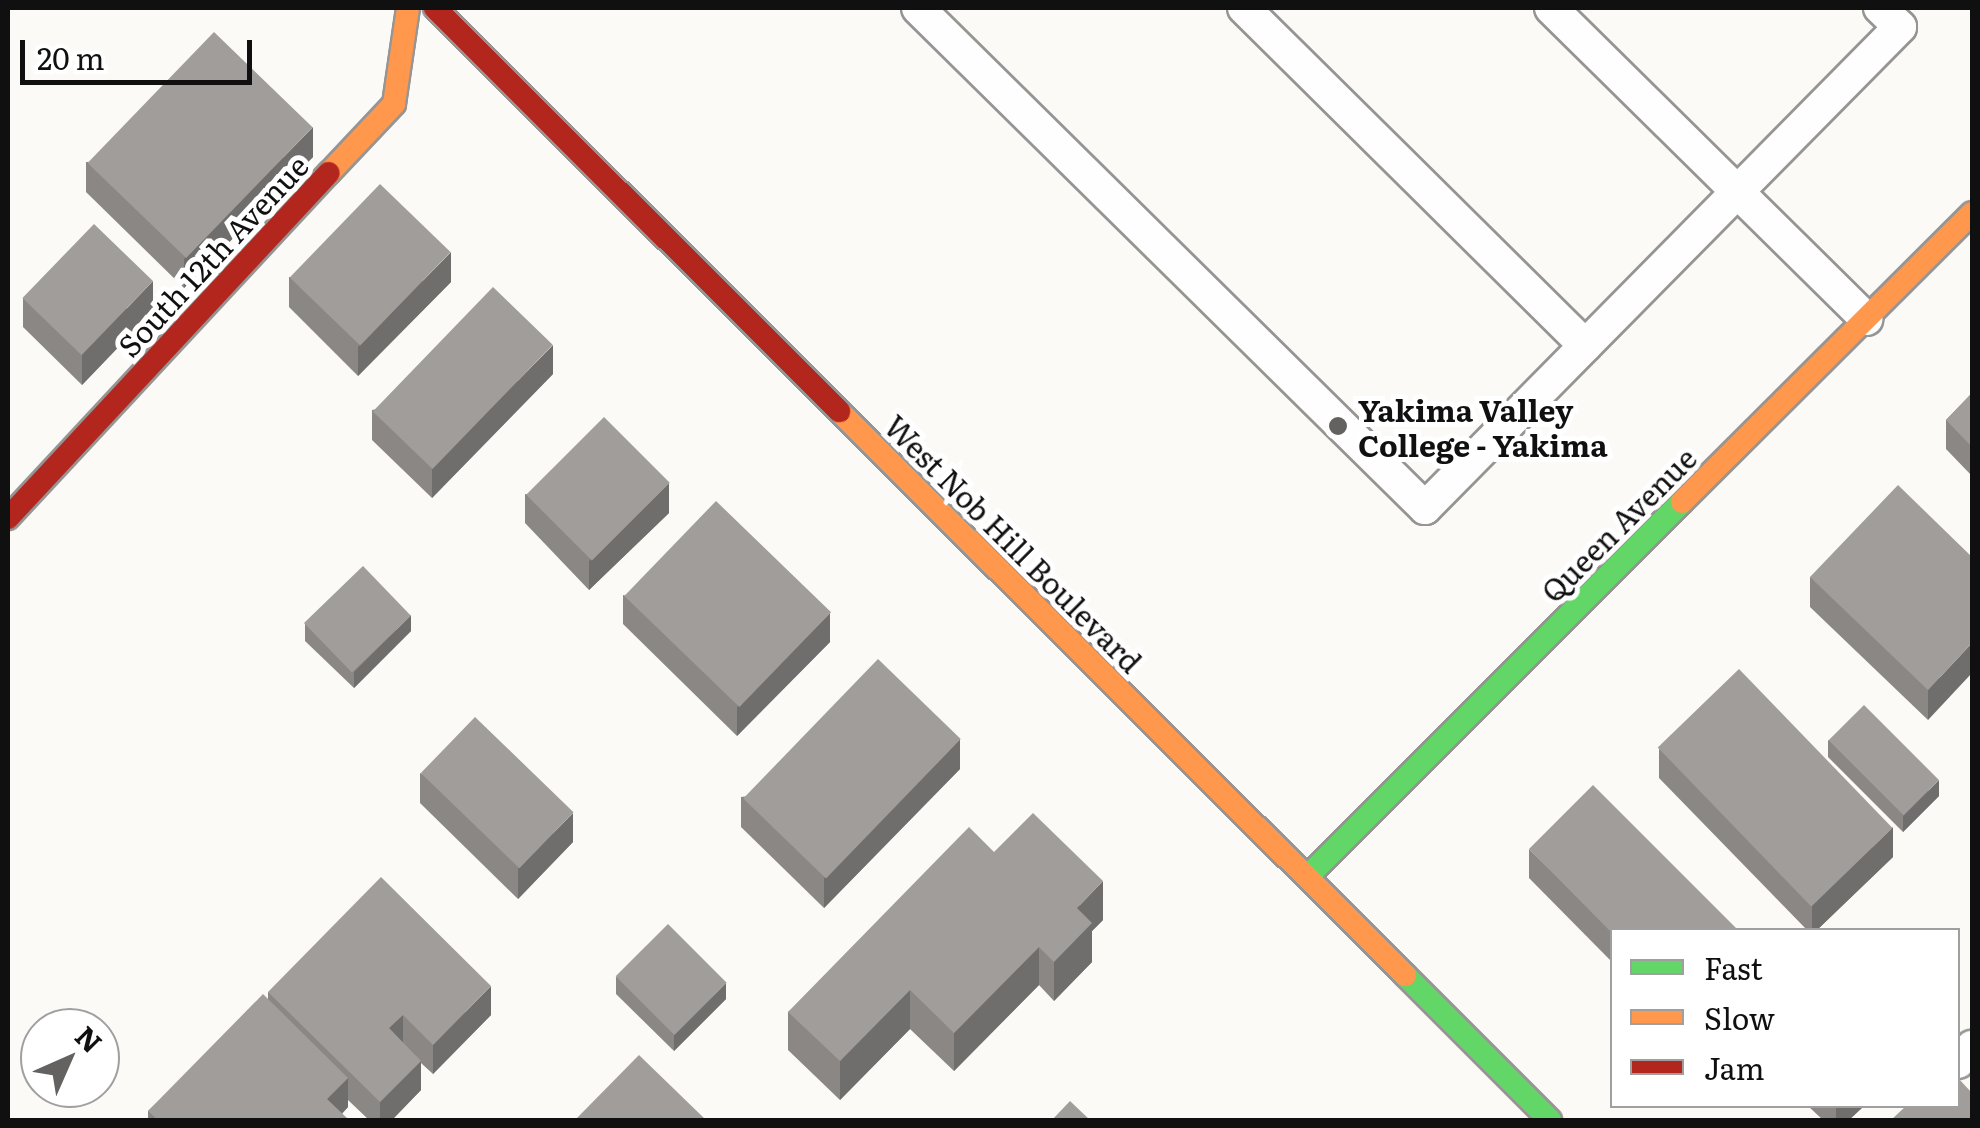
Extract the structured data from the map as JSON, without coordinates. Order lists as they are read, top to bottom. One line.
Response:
{"streets":{"street":["South 12th Avenue","Queen Avenue","West Nob Hill Boulevard"]},"crossings":[["Queen Avenue","West Nob Hill Boulevard"]],"places":["Yakima Valley College - Yakima"],"legend":["Fast","Slow","Jam"],"scale_bar":"20 m","north":"top right"}
